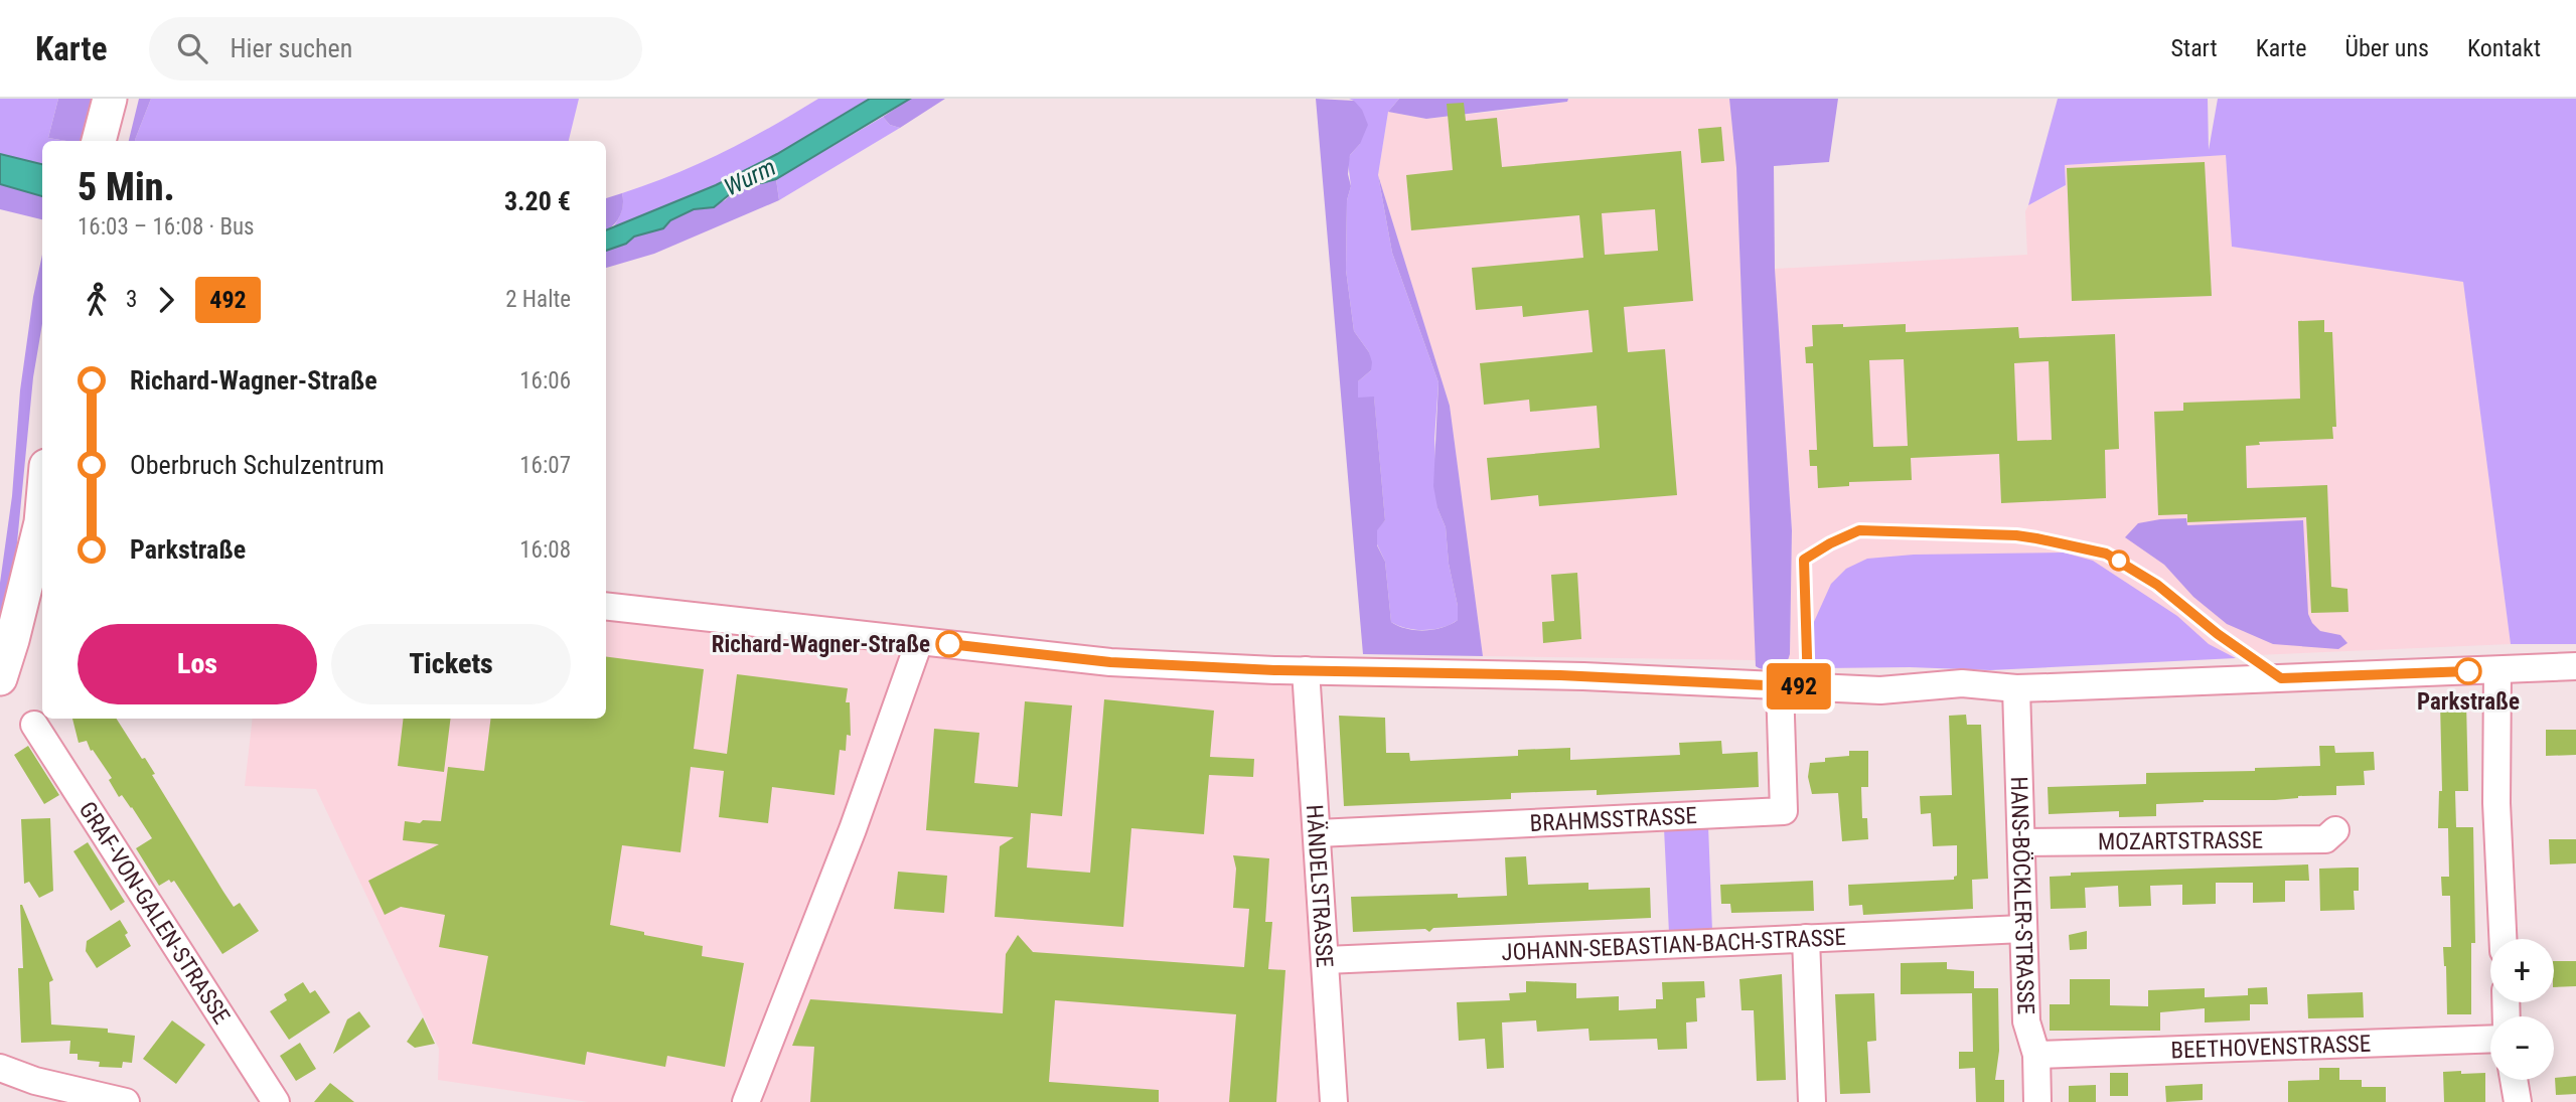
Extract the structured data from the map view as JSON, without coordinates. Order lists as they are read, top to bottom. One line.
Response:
{"streets":{"street":["BRAHMSSTRASSE","MOZARTSTRASSE","HÄNDELSTRASSE","HANS-BÖCKLER-STRASSE","GRAF-VON-GALEN-STRASSE","JOHANN-SEBASTIAN-BACH-STRASSE","BEETHOVENSTRASSE"]},"crossings":[["BRAHMSSTRASSE","HÄNDELSTRASSE"],["MOZARTSTRASSE","HANS-BÖCKLER-STRASSE"],["HÄNDELSTRASSE","JOHANN-SEBASTIAN-BACH-STRASSE"],["HANS-BÖCKLER-STRASSE","JOHANN-SEBASTIAN-BACH-STRASSE"],["HANS-BÖCKLER-STRASSE","BEETHOVENSTRASSE"]],"water":["Wurm"],"places":["Richard-Wagner-Straße","Parkstraße"],"lines":["bus line 492"],"page":{"header":"Karte","search":"Hier suchen","nav":["Start","Karte","Über uns","Kontakt"],"on_map":"492","heading":["5 Min.","16:03 – 16:08 · Bus","3.20 €"],"legs":["3","492","2 Halte"],"list":[{"name":"Richard-Wagner-Straße","value":"16:06"},{"name":"Oberbruch Schulzentrum","value":"16:07"},{"name":"Parkstraße","value":"16:08"}],"buttons":["Los","Tickets"],"map_buttons":["+","−"]}}
